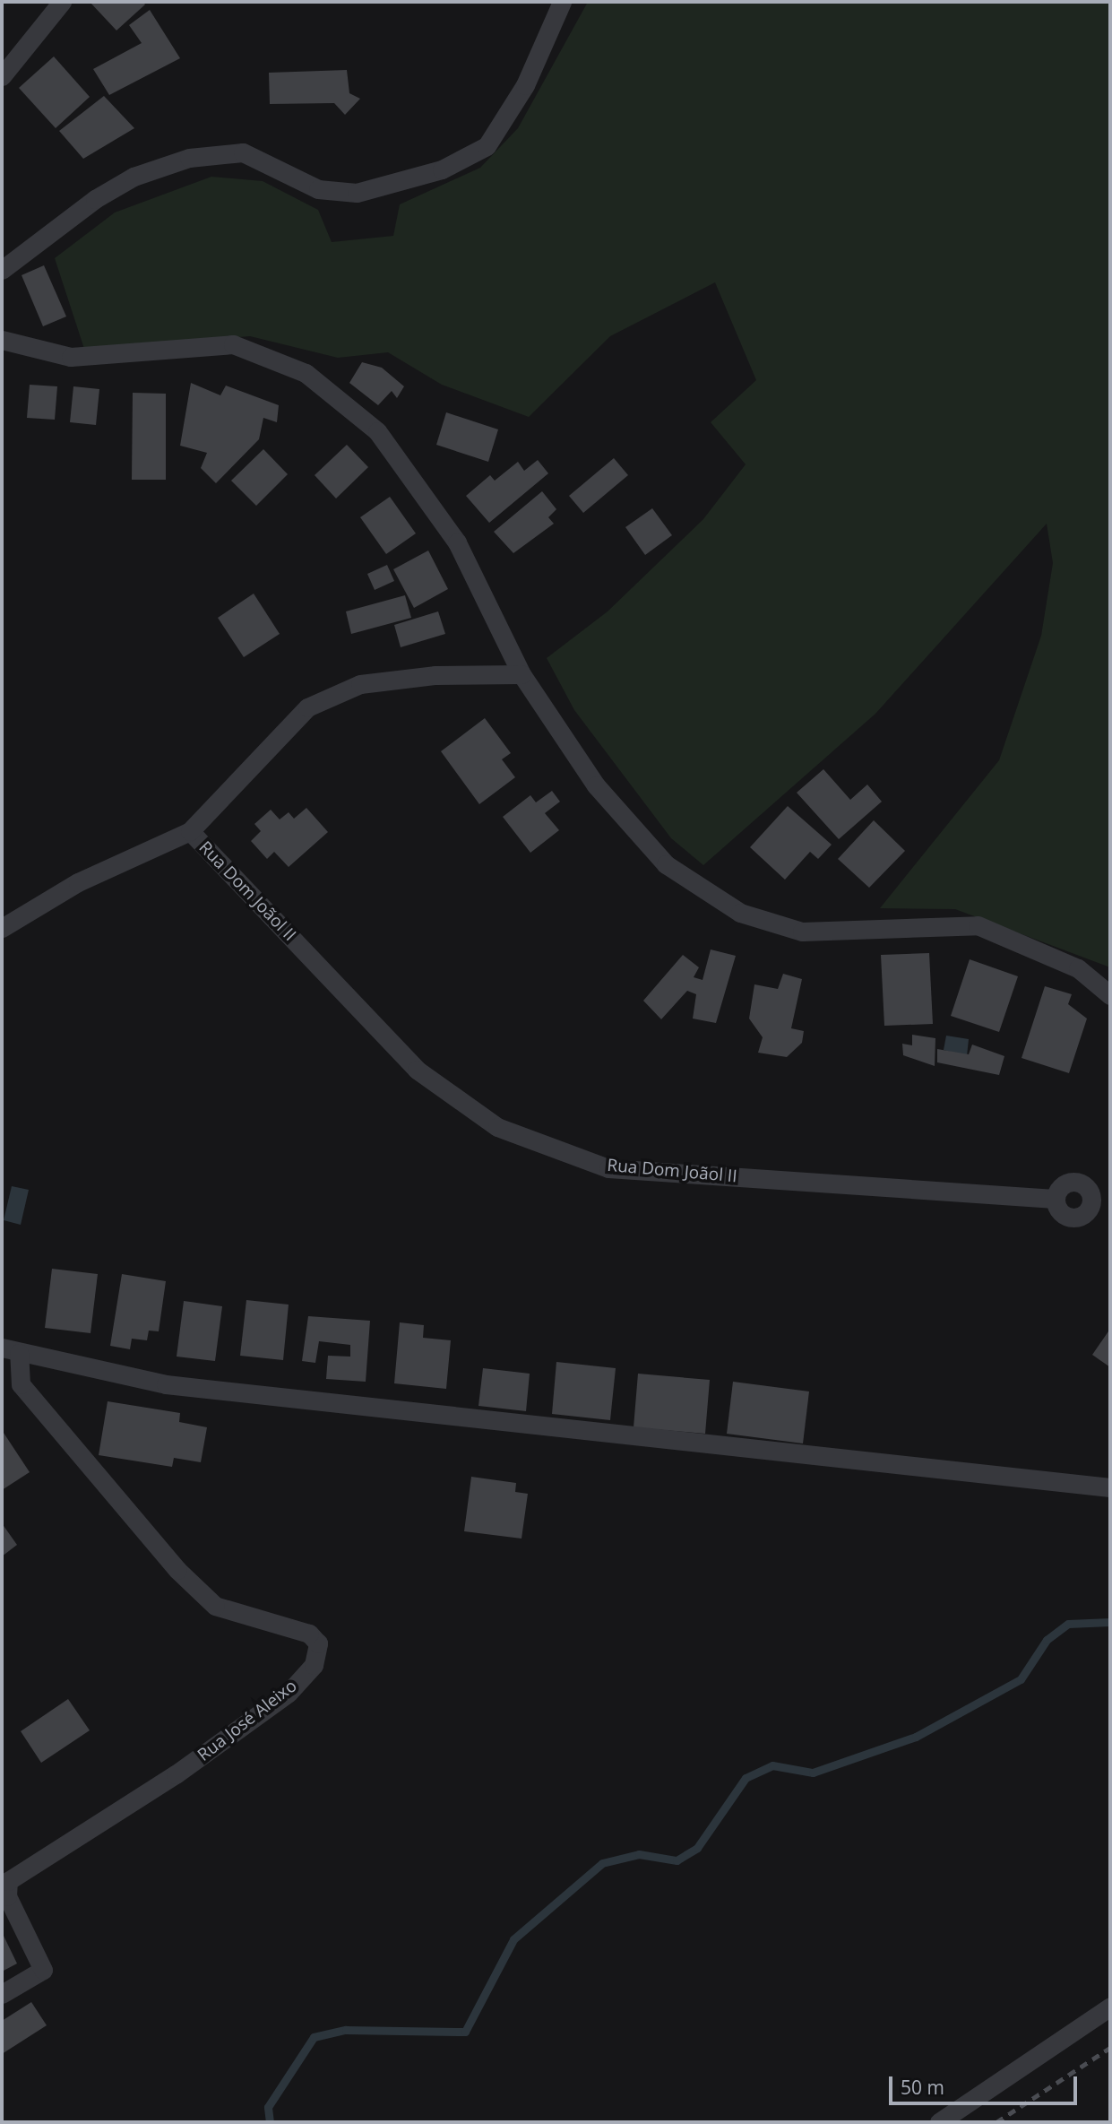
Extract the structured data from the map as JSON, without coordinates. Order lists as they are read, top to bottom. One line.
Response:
{"streets":{"street":["Rua Dom Joãol II","Rua José Aleixo"]},"scale_bar":"50 m"}
